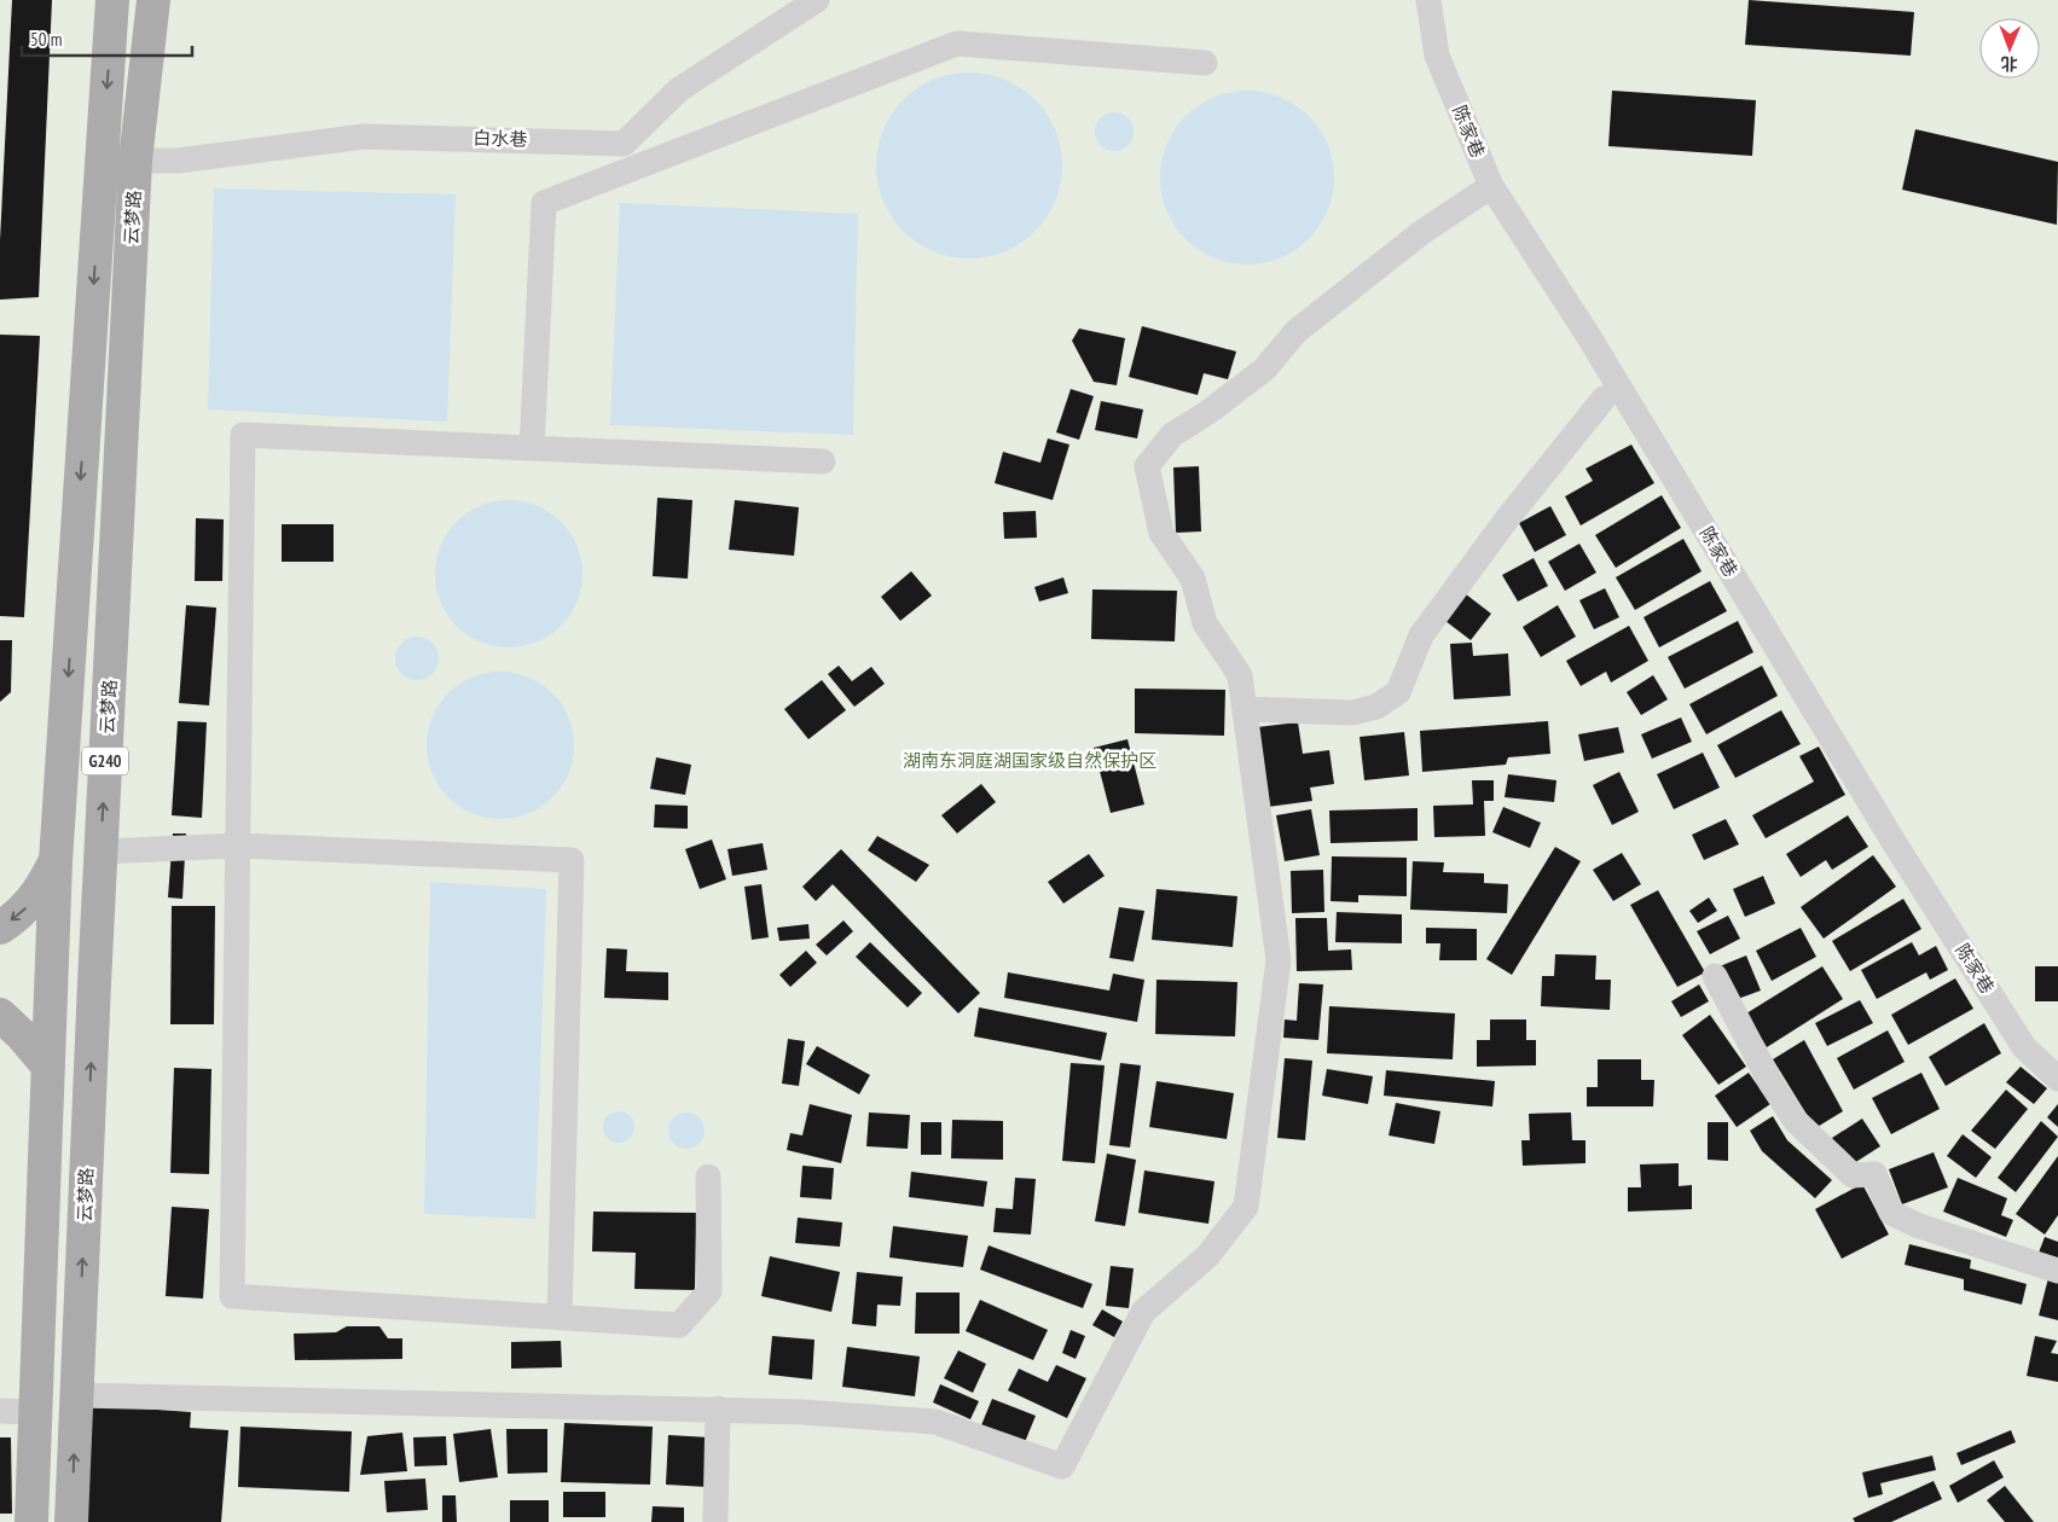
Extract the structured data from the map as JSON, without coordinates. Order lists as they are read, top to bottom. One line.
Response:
{"streets":{"main road":["云梦路","G240"],"street":["陈家巷","白水巷"]},"crossings":[["白水巷","云梦路"]],"parks":["湖南东洞庭湖国家级自然保护区"],"scale_bar":"50 m","north":"bottom"}
